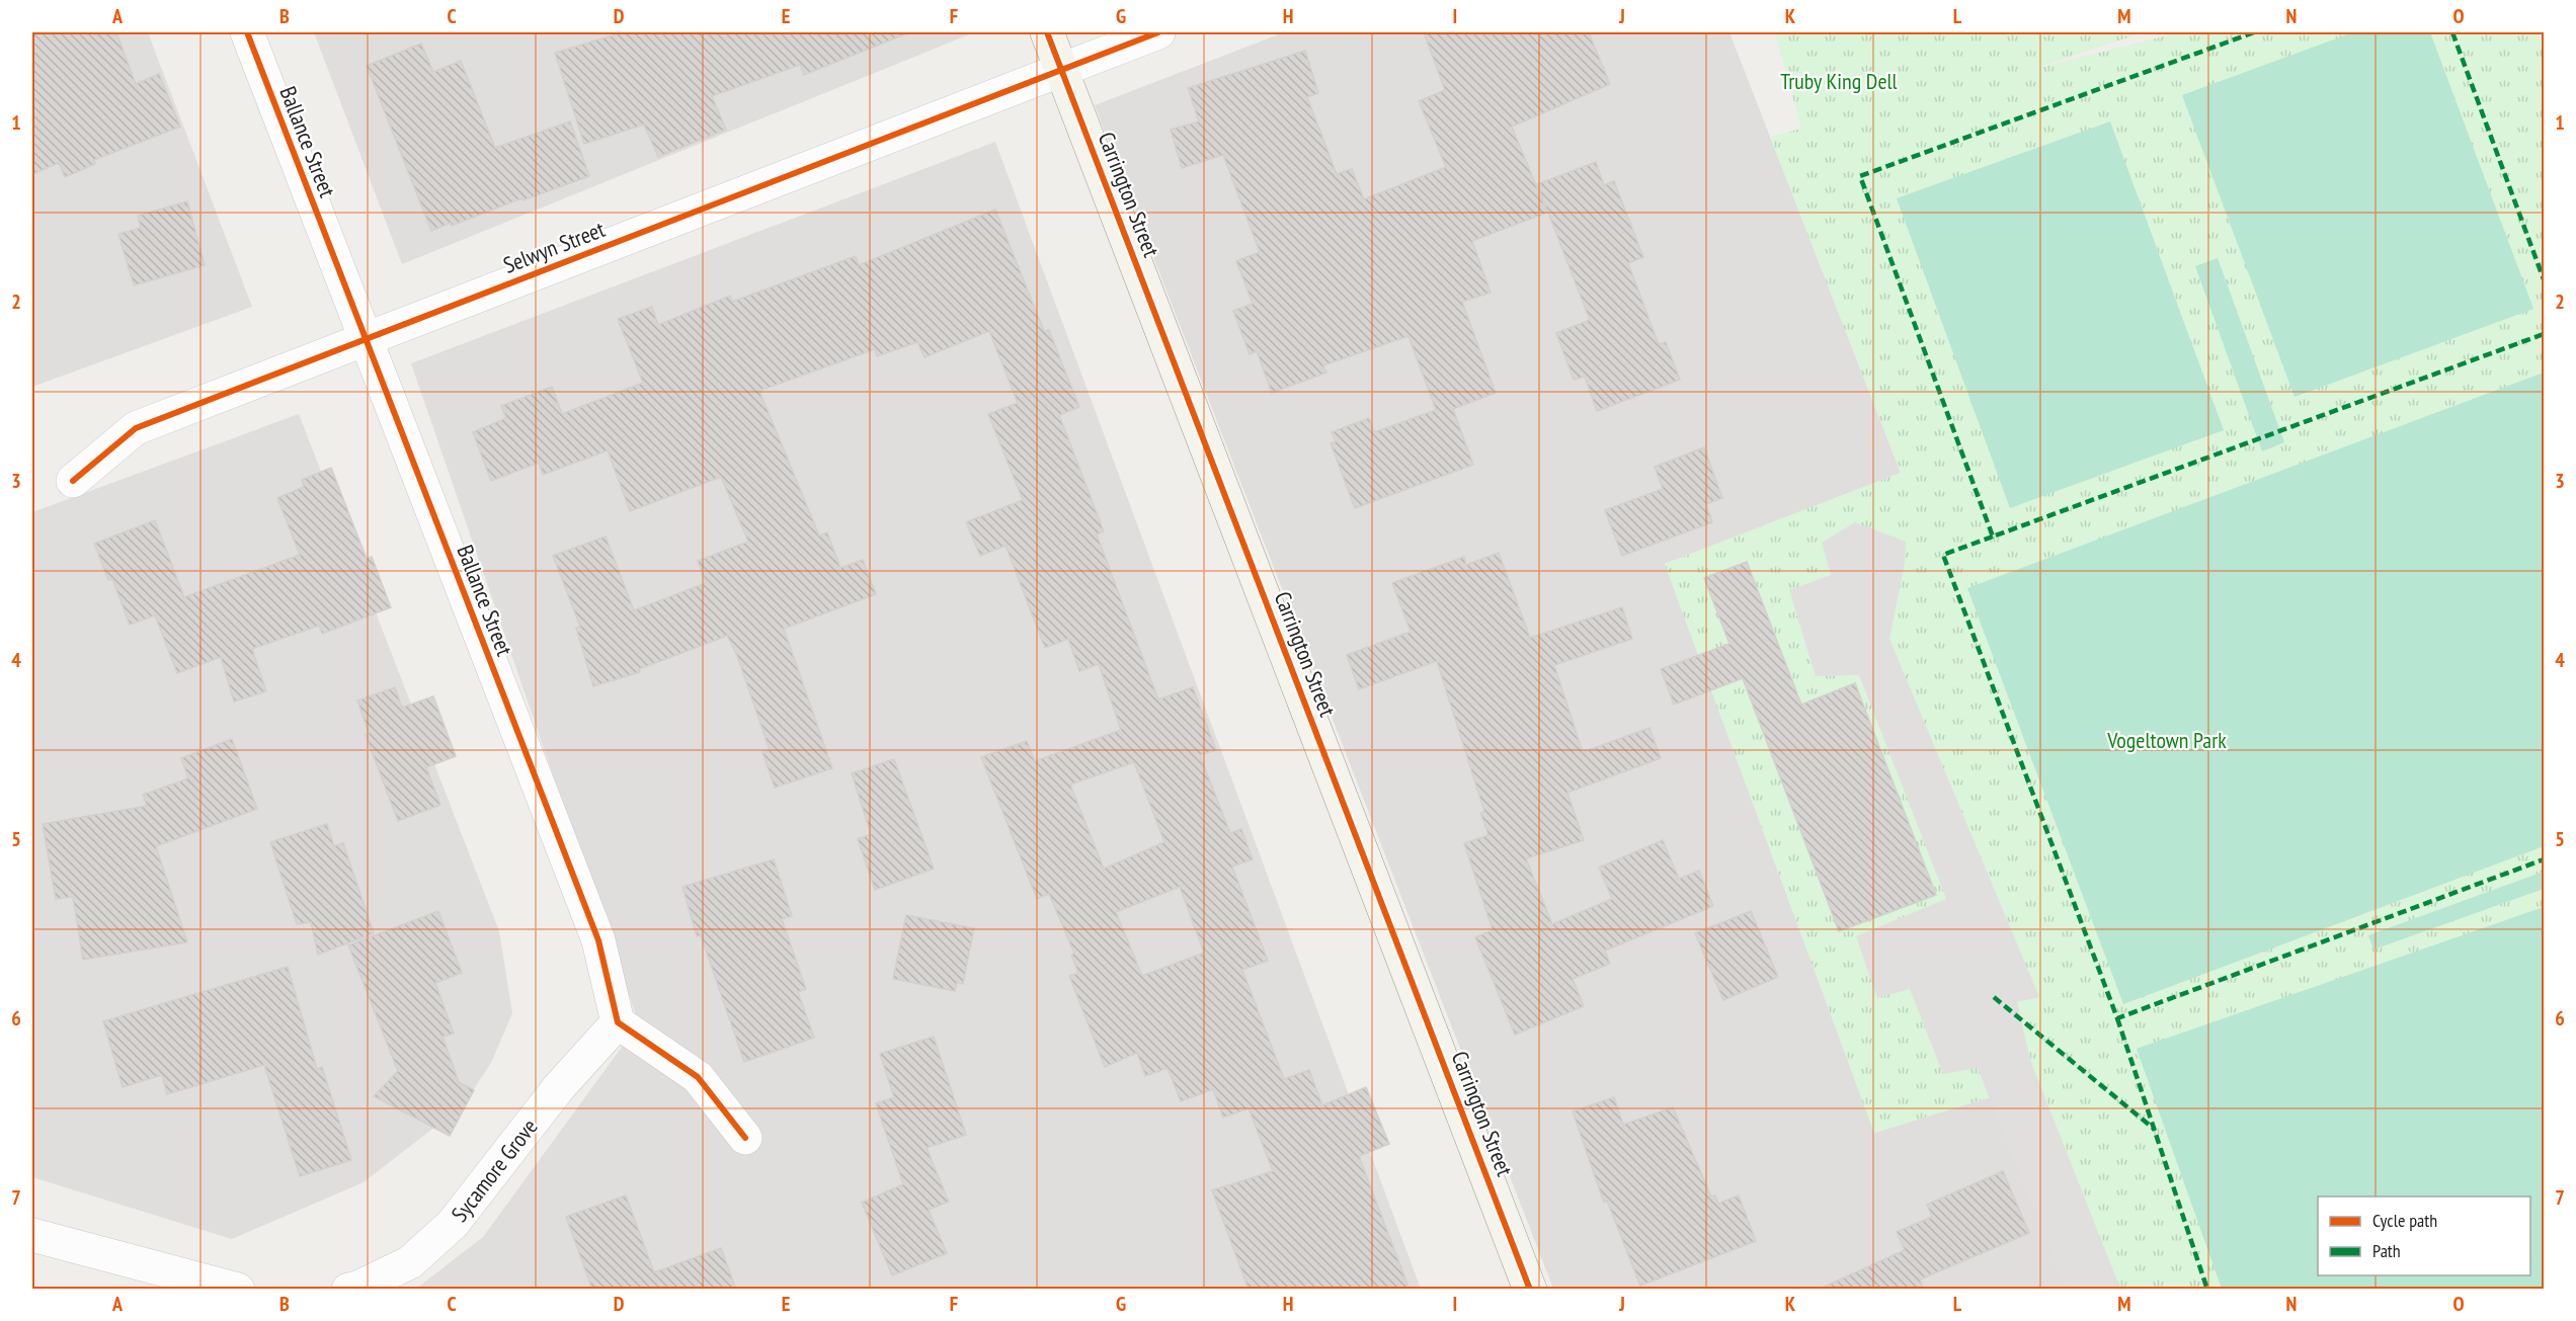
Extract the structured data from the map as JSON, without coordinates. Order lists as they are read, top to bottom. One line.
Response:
{"streets":{"main road":["Carrington Street"],"street":["Ballance Street","Selwyn Street","Sycamore Grove"]},"crossings":[["Ballance Street","Selwyn Street"],["Ballance Street","Sycamore Grove"],["Carrington Street","Selwyn Street"]],"parks":["Truby King Dell","Vogeltown Park"],"legend":["Cycle path","Path"],"grid":{"columns":["A","B","C","D","E","F","G","H","I","J","K","L","M","N","O"],"rows":["1","2","3","4","5","6","7"]}}
